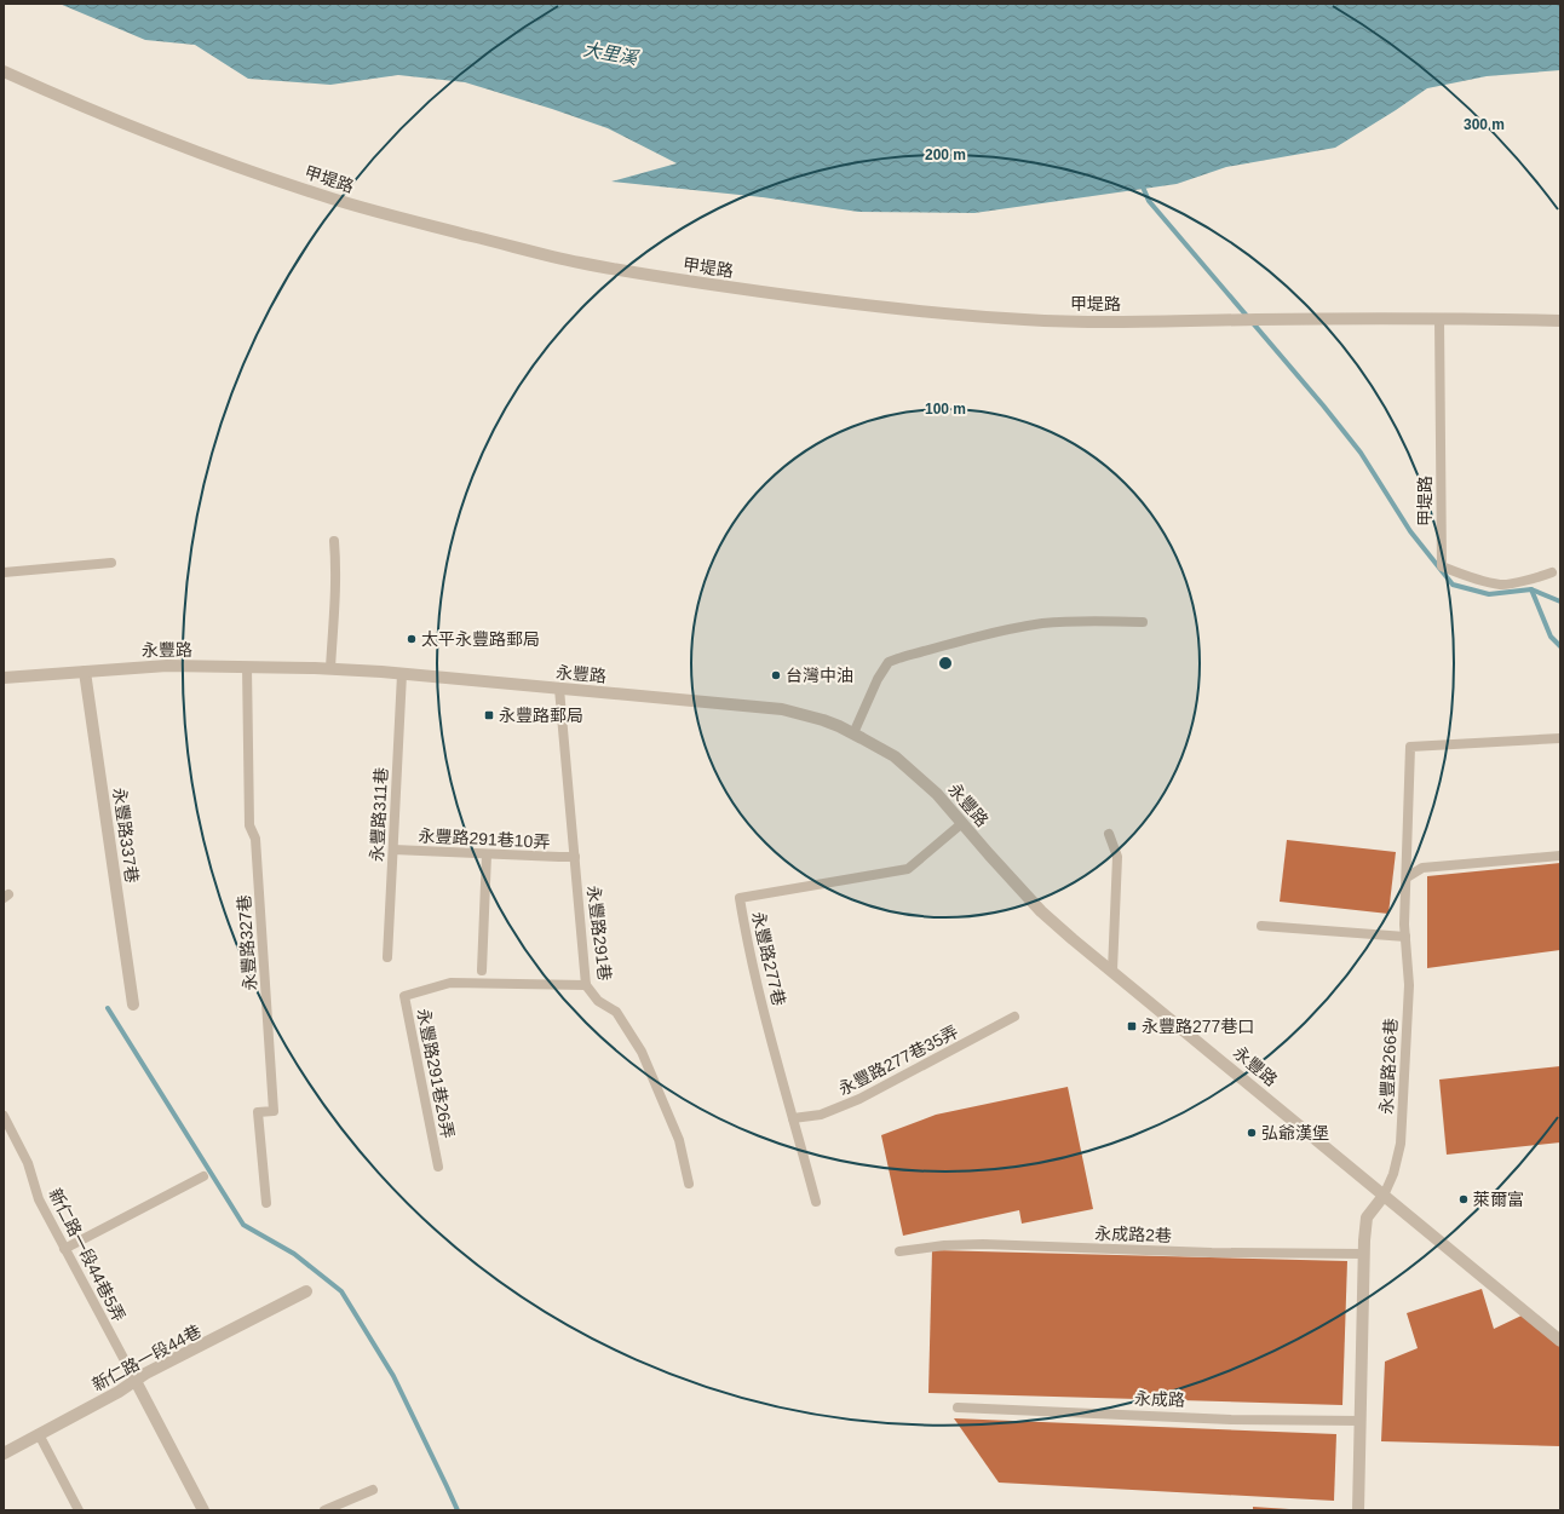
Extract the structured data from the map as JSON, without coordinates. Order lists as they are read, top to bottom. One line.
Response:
{"streets":{"street":["甲堤路","永豐路","永豐路337巷","新仁路一段44巷"],"lane":["永豐路311巷","永豐路291巷10弄","永豐路291巷","永豐路327巷","永豐路277巷","永豐路277巷35弄","永豐路266巷","永豐路291巷26弄","永成路2巷","新仁路一段44巷5弄","永成路"]},"crossings":[["永豐路","永豐路311巷"],["永豐路","永豐路337巷"],["永豐路","永豐路291巷"],["永豐路","永豐路327巷"],["永豐路","永豐路277巷"],["永豐路","永豐路266巷"],["永豐路311巷","永豐路291巷10弄"],["永豐路291巷10弄","永豐路291巷"],["永豐路291巷","永豐路291巷26弄"],["永豐路277巷","永豐路277巷35弄"],["新仁路一段44巷5弄","新仁路一段44巷"]],"water":["大里溪"],"places":{"other":["太平永豐路郵局","台灣中油","弘爺漢堡","萊爾富"],"transit":["永豐路郵局","永豐路277巷口"]},"rings":["300 m","200 m","100 m"]}
